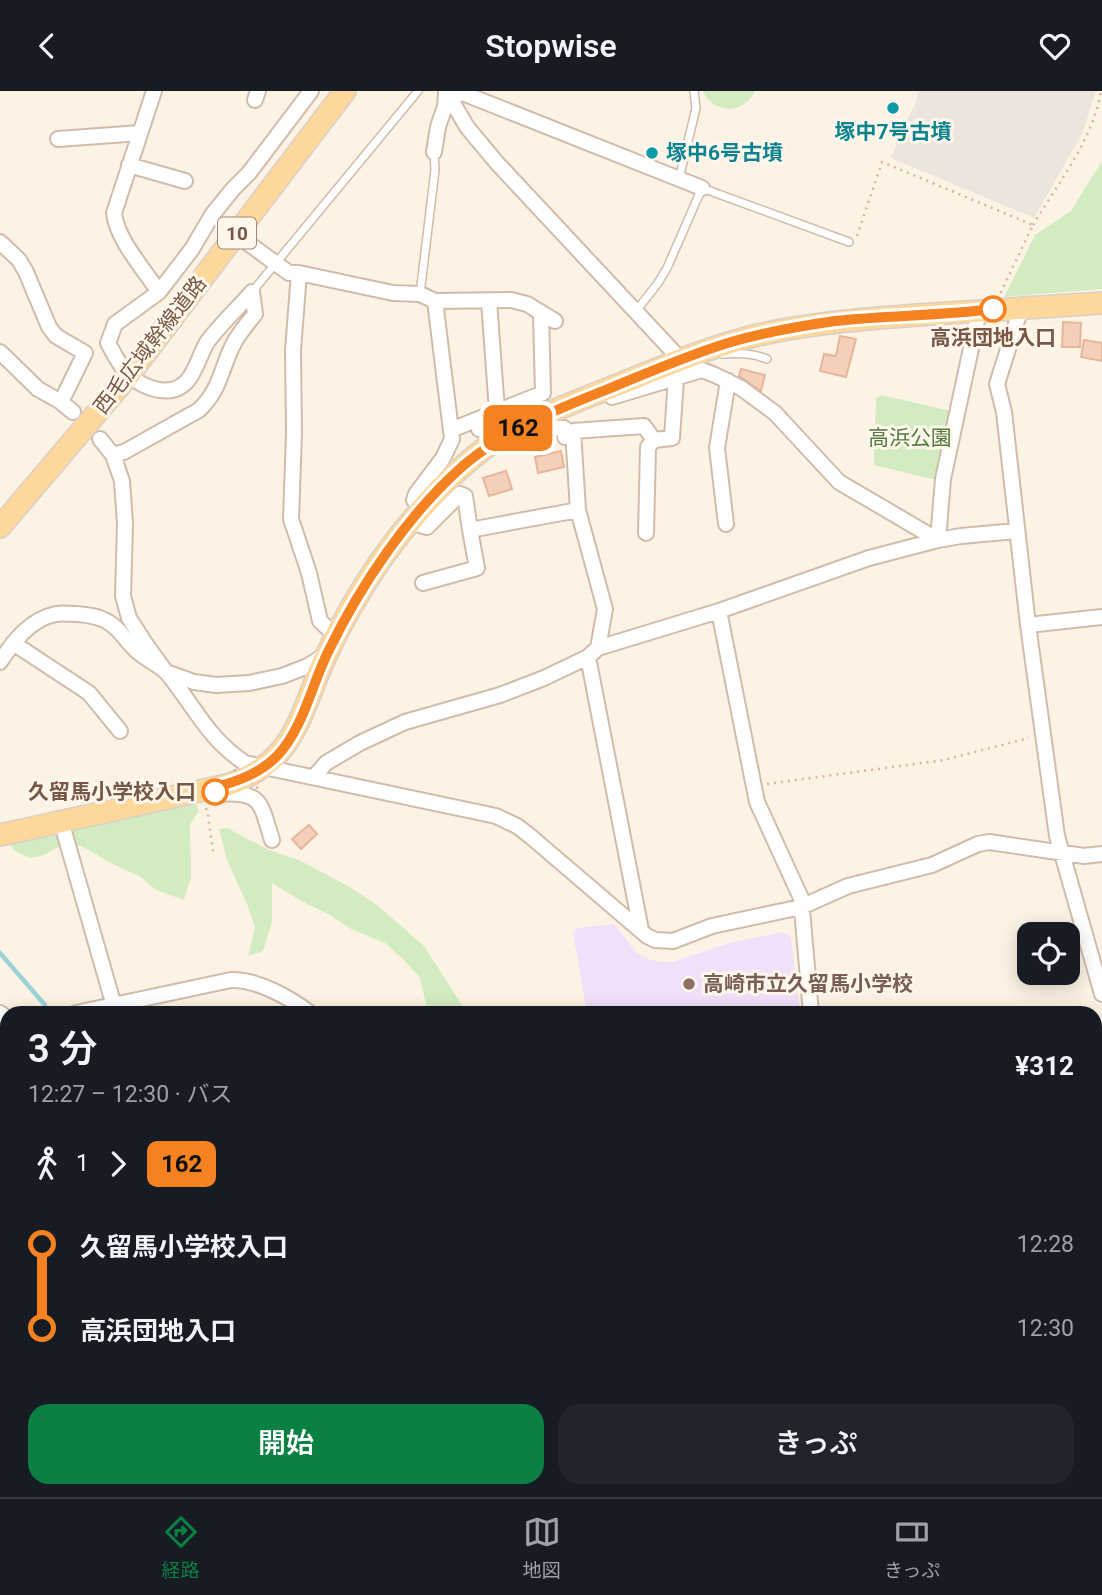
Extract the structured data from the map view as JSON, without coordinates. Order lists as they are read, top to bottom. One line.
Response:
{"streets":{"main road":["10","西毛広域幹線道路"]},"parks":["高浜公園"],"places":["塚中7号古墳","塚中6号古墳","高浜団地入口","久留馬小学校入口","高崎市立久留馬小学校"],"lines":["bus line 162"],"page":{"header":"Stopwise","on_map":"162","heading":["3 分","12:27 – 12:30 · バス","¥312"],"legs":["1","162"],"list":[{"name":"久留馬小学校入口","value":"12:28"},{"name":"高浜団地入口","value":"12:30"}],"buttons":["開始","きっぷ"],"tabs":["経路","地図","きっぷ"]}}
